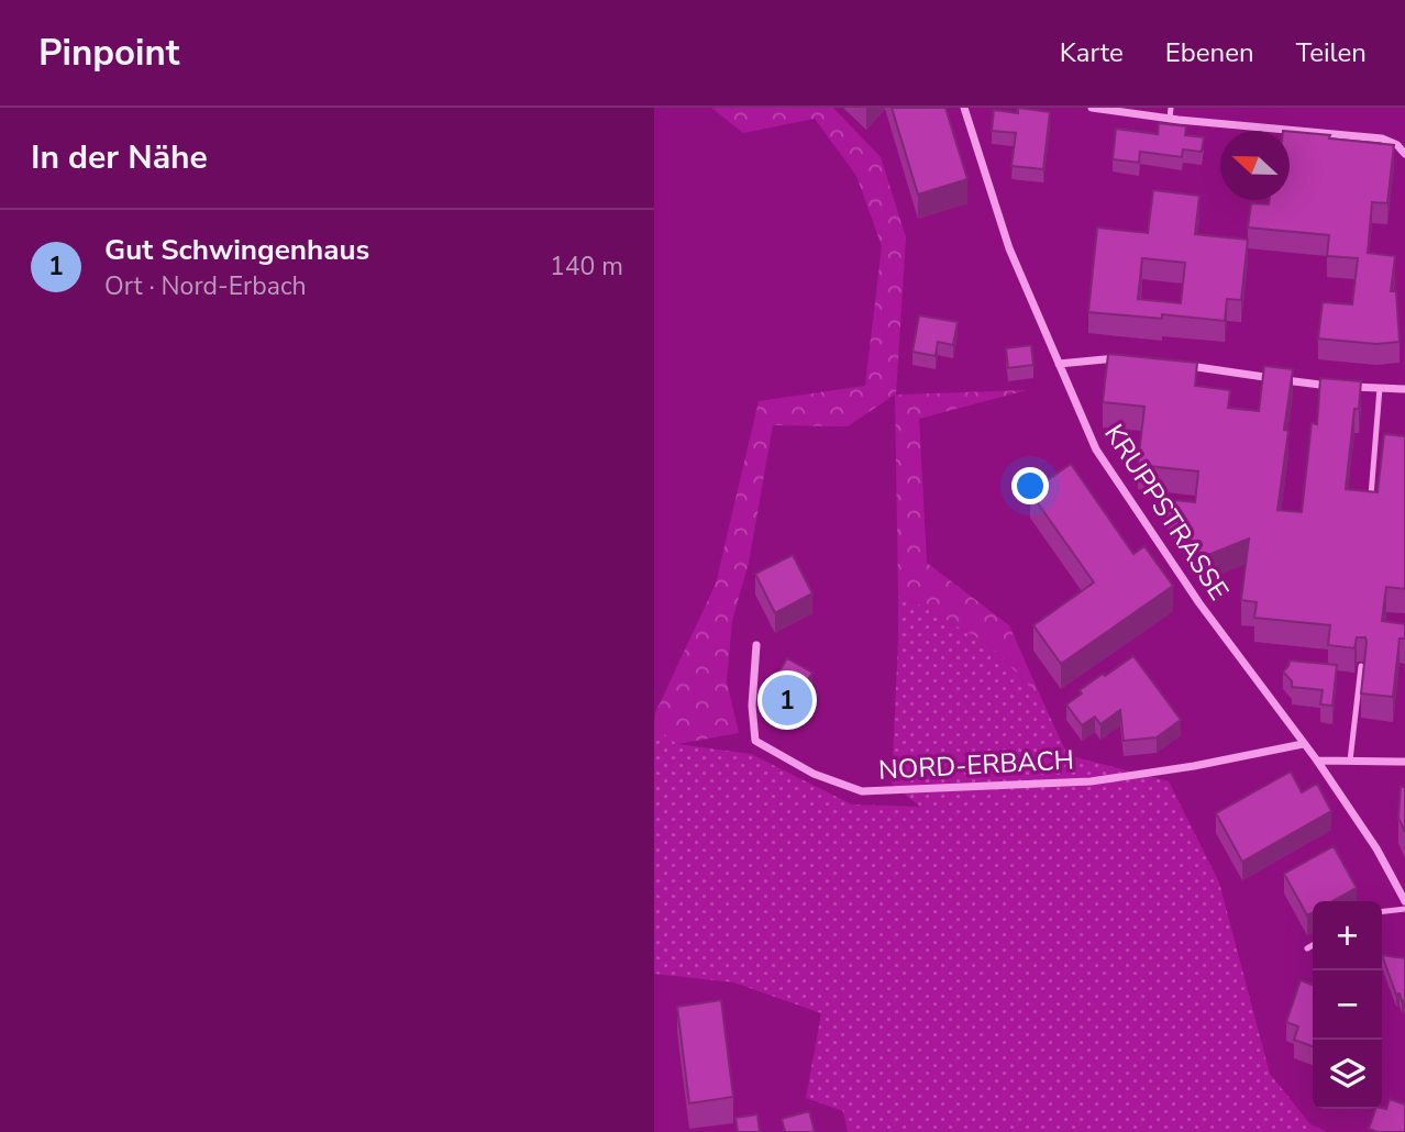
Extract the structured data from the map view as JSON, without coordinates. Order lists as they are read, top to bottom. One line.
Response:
{"streets":{"street":["KRUPPSTRASSE","NORD-ERBACH"]},"crossings":[["KRUPPSTRASSE","NORD-ERBACH"]],"north":"left","page":{"header":"Pinpoint","nav":["Karte","Ebenen","Teilen"],"heading":"In der Nähe","list":[{"mark":"1","name":"Gut Schwingenhaus","note":"Ort · Nord-Erbach","value":"140 m"}],"pins":"1","map_buttons":["+","−"]}}
